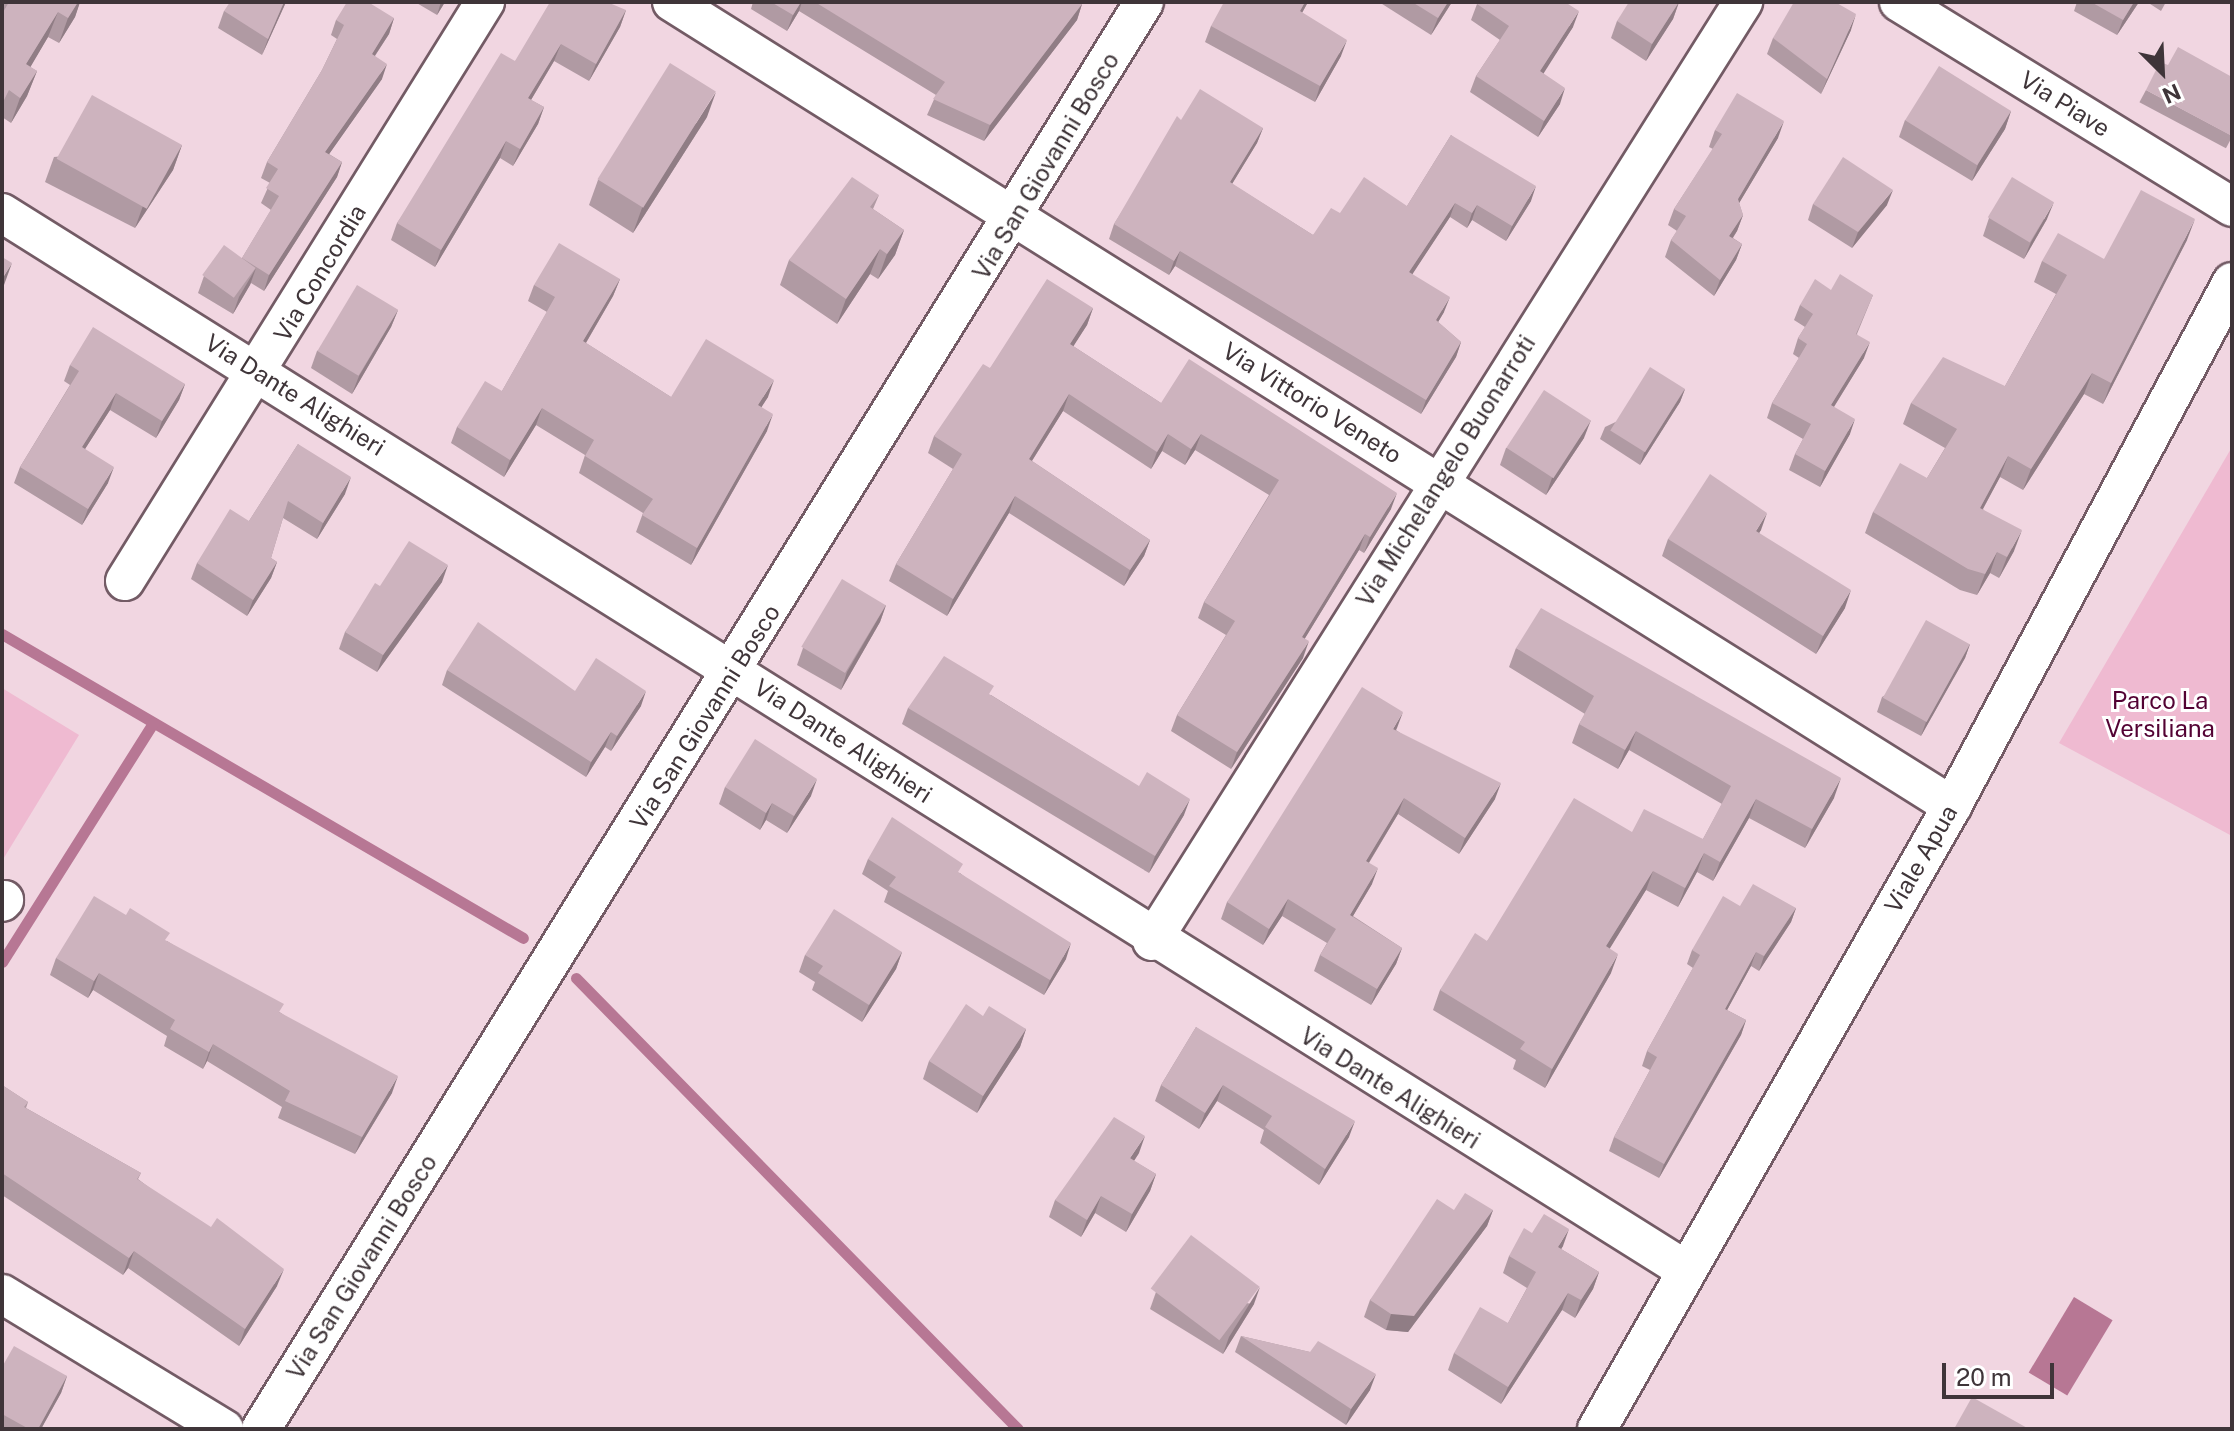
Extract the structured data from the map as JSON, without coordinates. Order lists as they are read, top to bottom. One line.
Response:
{"streets":{"street":["Via Piave","Via San Giovanni Bosco","Via Concordia","Via Dante Alighieri","Via Vittorio Veneto","Via Michelangelo Buonarroti","Viale Apua"]},"crossings":[["Via San Giovanni Bosco","Via Dante Alighieri"],["Via San Giovanni Bosco","Via Vittorio Veneto"],["Via Concordia","Via Dante Alighieri"],["Via Dante Alighieri","Via Michelangelo Buonarroti"],["Via Dante Alighieri","Viale Apua"],["Via Vittorio Veneto","Via Michelangelo Buonarroti"],["Via Vittorio Veneto","Viale Apua"]],"parks":["Parco La Versiliana"],"scale_bar":"20 m","north":"bottom right"}
